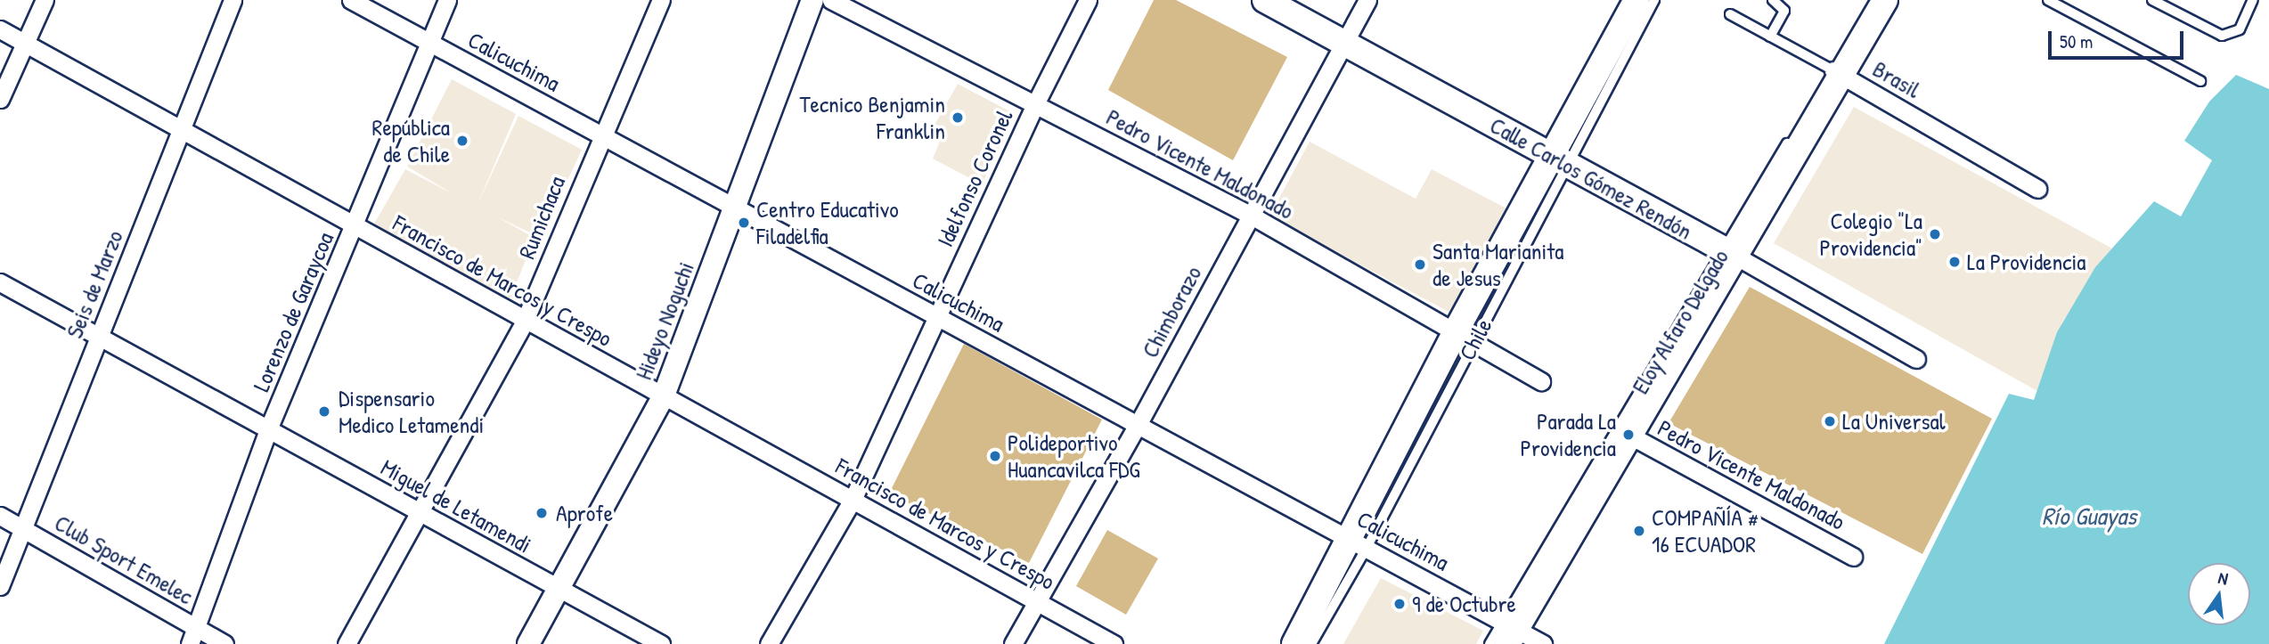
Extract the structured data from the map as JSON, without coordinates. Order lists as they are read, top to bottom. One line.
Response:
{"streets":{"main road":["Calle Carlos Gómez Rendón","Eloy Alfaro Delgado","Chile"],"street":["Calicuchima","Brasil","Pedro Vicente Maldonado","Idelfonso Coronel","Rumichaca","Francisco de Marcos y Crespo","Seis de Marzo","Lorenzo de Garaycoa","Chimborazo","Hideyo Noguchi","Miguel de Letamendi","Club Sport Emelec"]},"crossings":[["Calicuchima","Idelfonso Coronel"],["Calicuchima","Rumichaca"],["Calicuchima","Lorenzo de Garaycoa"],["Calicuchima","Chimborazo"],["Calicuchima","Hideyo Noguchi"],["Calicuchima","Eloy Alfaro Delgado"],["Calicuchima","Chile"],["Brasil","Eloy Alfaro Delgado"],["Pedro Vicente Maldonado","Idelfonso Coronel"],["Pedro Vicente Maldonado","Chimborazo"],["Pedro Vicente Maldonado","Eloy Alfaro Delgado"],["Pedro Vicente Maldonado","Chile"],["Idelfonso Coronel","Francisco de Marcos y Crespo"],["Calle Carlos Gómez Rendón","Chimborazo"],["Calle Carlos Gómez Rendón","Eloy Alfaro Delgado"],["Calle Carlos Gómez Rendón","Chile"],["Rumichaca","Francisco de Marcos y Crespo"],["Rumichaca","Miguel de Letamendi"],["Francisco de Marcos y Crespo","Seis de Marzo"],["Francisco de Marcos y Crespo","Lorenzo de Garaycoa"],["Francisco de Marcos y Crespo","Chimborazo"],["Francisco de Marcos y Crespo","Hideyo Noguchi"],["Seis de Marzo","Miguel de Letamendi"],["Seis de Marzo","Club Sport Emelec"],["Lorenzo de Garaycoa","Miguel de Letamendi"],["Lorenzo de Garaycoa","Club Sport Emelec"],["Hideyo Noguchi","Miguel de Letamendi"]],"water":["Río Guayas"],"places":["Tecnico Benjamin Franklin","República de Chile","Centro Educativo Filadelfia","Colegio \"La Providencia\"","La Providencia","Santa Marianita de Jesus","Dispensario Medico Letamendi","La Universal","Parada La Providencia","Polideportivo Huancavilca FDG","Aprofe","COMPAÑÍA # 16 ECUADOR","9 de Octubre"],"scale_bar":"50 m","north":"top"}
